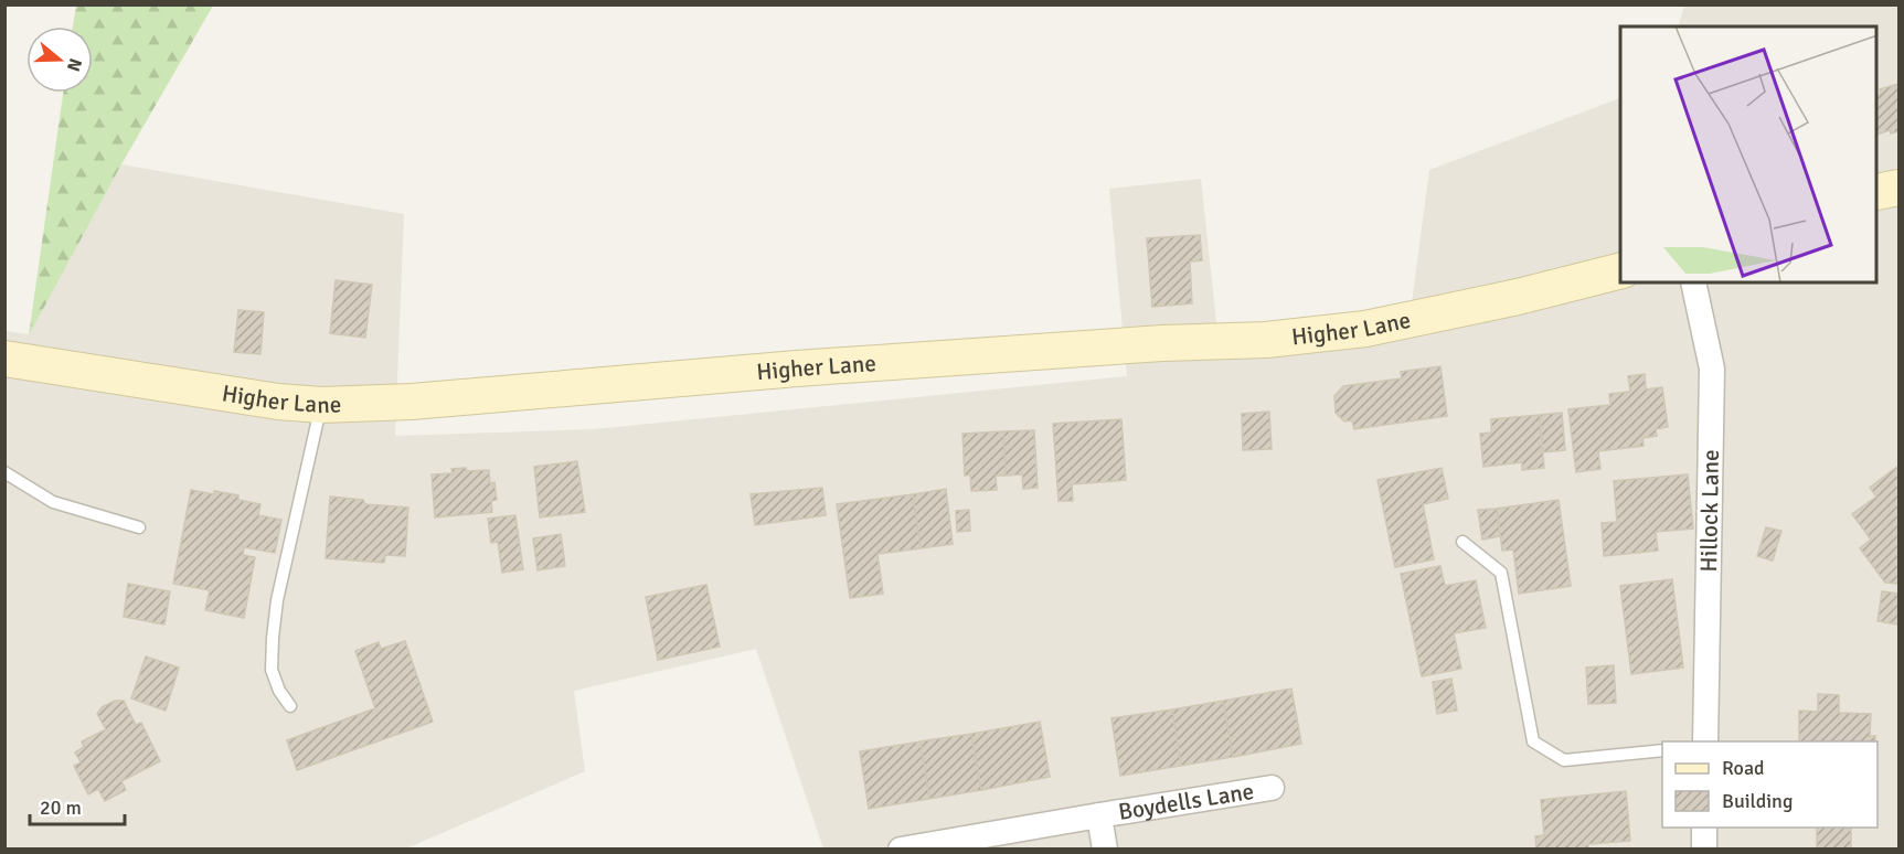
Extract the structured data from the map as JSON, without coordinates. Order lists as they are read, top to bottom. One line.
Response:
{"streets":{"street":["Higher Lane","Hillock Lane","Boydells Lane"]},"legend":["Road","Building"],"scale_bar":"20 m","north":"right"}
